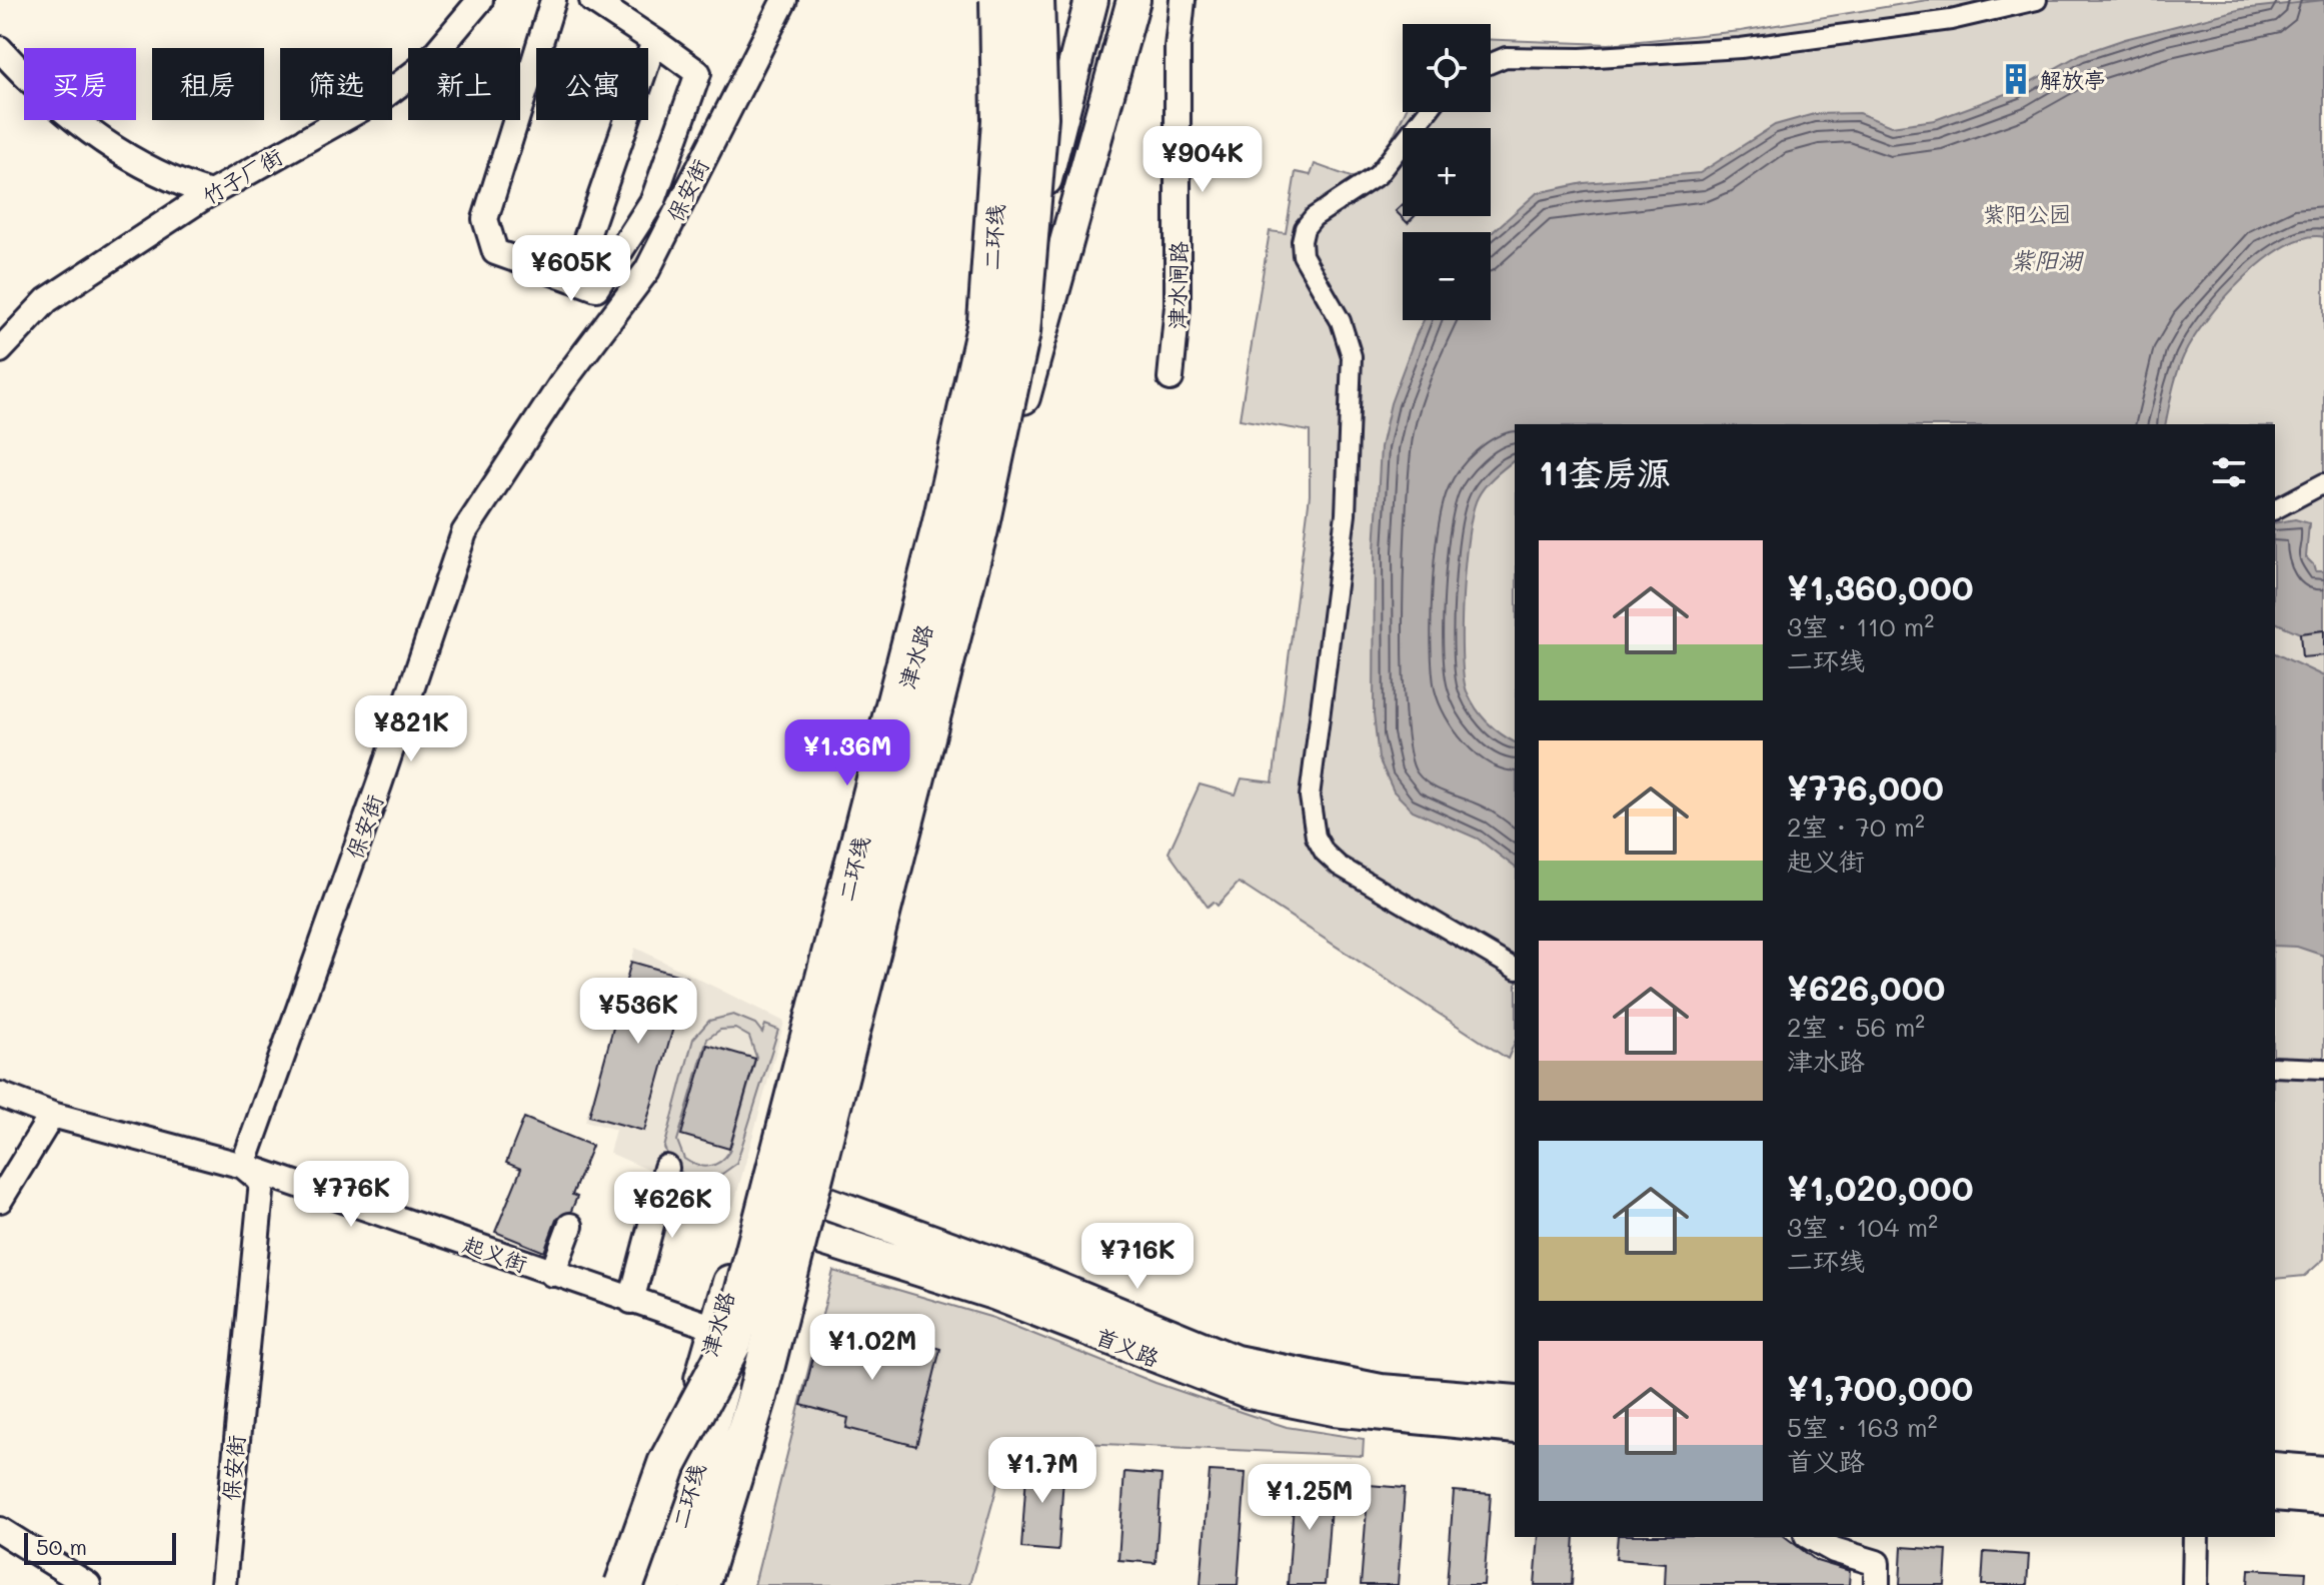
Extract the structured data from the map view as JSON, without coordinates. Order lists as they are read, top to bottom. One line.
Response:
{"streets":{"highway":["二环线"],"main road":["津水路","首义路"],"street":["竹子厂街","保安街","津水闸路","起义街"]},"crossings":[["保安街","起义街"],["二环线","津水路"],["二环线","起义街"],["津水路","起义街"],["津水路","首义路"]],"water":["紫阳湖"],"parks":["紫阳公园"],"places":{"building":["解放亭"]},"scale_bar":"50 m","page":{"map_buttons":["+","−"],"chip":["买房","租房","筛选","新上","公寓"],"price":["¥904K","¥605K","¥821K","¥1.36M","¥536K","¥776K","¥626K","¥716K","¥1.02M","¥1.7M","¥1.25M"],"heading":"11套房源","list":[{"name":"¥1,360,000","note":"3室 · 110 m² · 二环线"},{"name":"¥776,000","note":"2室 · 70 m² · 起义街"},{"name":"¥626,000","note":"2室 · 56 m² · 津水路"},{"name":"¥1,020,000","note":"3室 · 104 m² · 二环线"},{"name":"¥1,700,000","note":"5室 · 163 m² · 首义路"}],"scale":"50 m"}}
